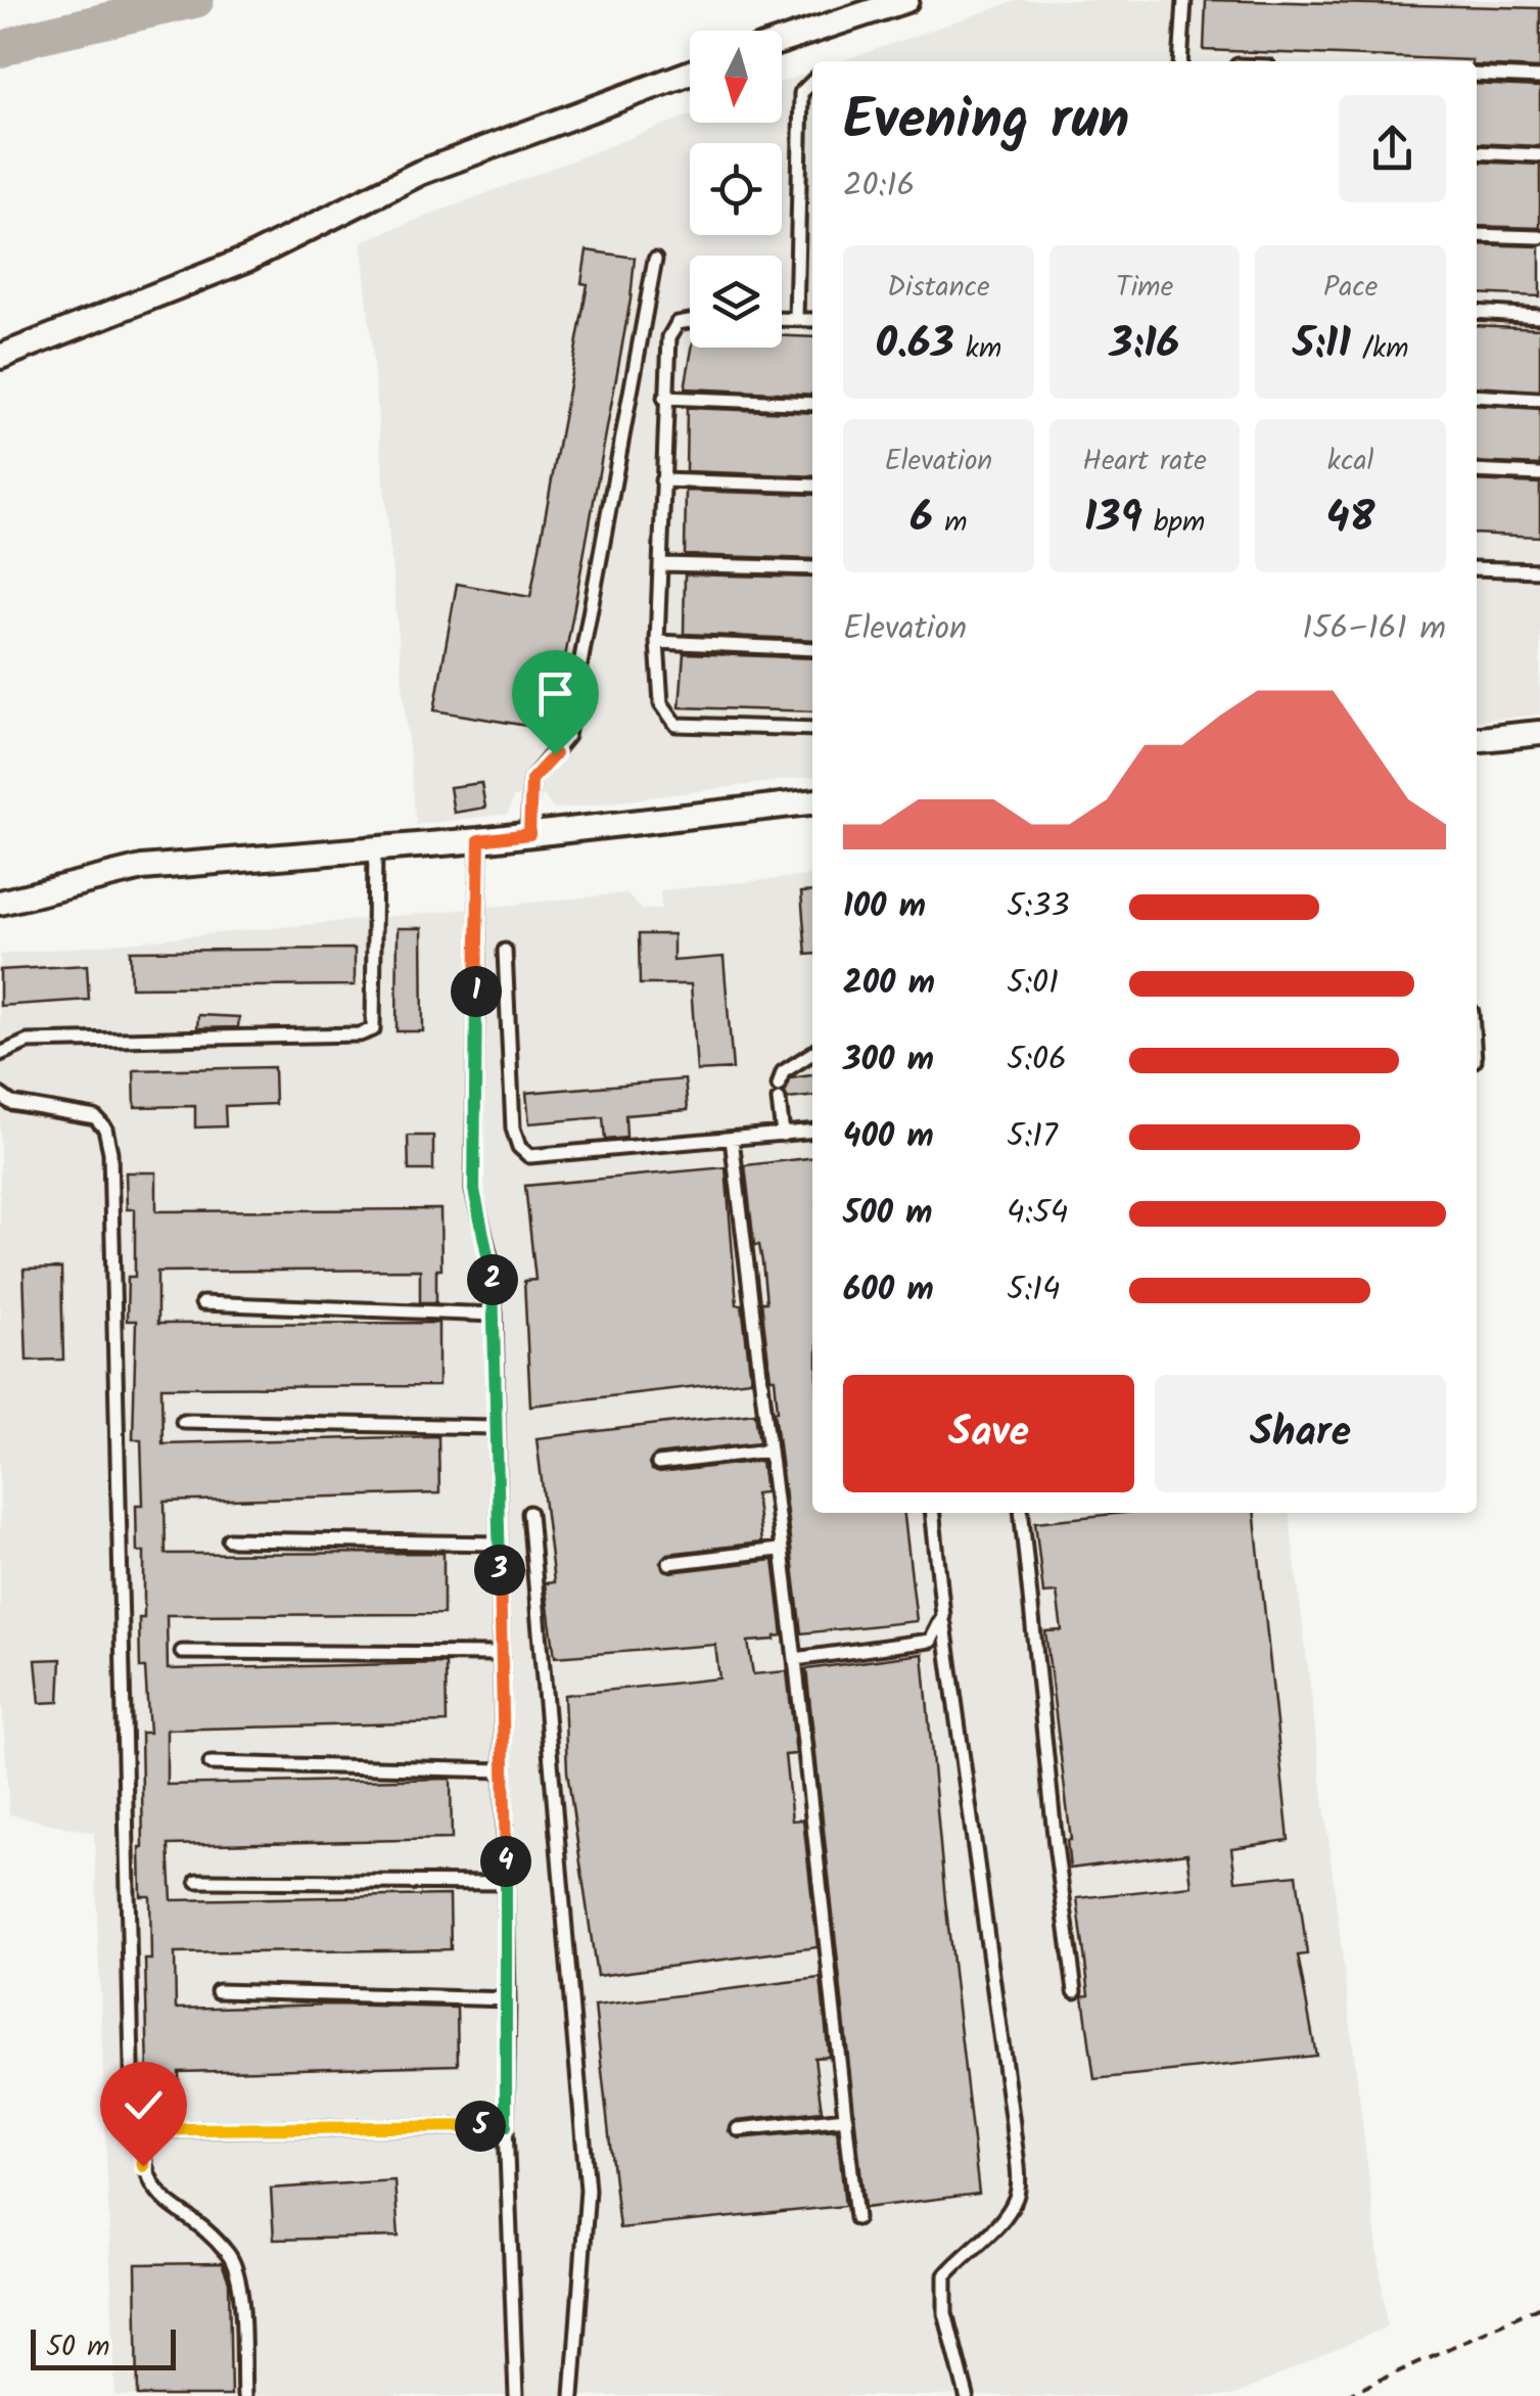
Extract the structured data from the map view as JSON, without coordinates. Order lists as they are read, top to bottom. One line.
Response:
{"scale_bar":"50 m","north":"bottom","page":{"heading":["Evening run","20:16"],"stats":[["Distance","0.63 km"],["Time","3:16"],["Pace","5:11 /km"],["Elevation","6 m"],["Heart rate","139 bpm"],["kcal","48"]],"chart":["Elevation","156–161 m"],"list":[{"name":"100 m","note":"5:33"},{"name":"200 m","note":"5:01"},{"name":"300 m","note":"5:06"},{"name":"400 m","note":"5:17"},{"name":"500 m","note":"4:54"},{"name":"600 m","note":"5:14"}],"pins":["1","2","3","4","5"],"buttons":["Save","Share"],"scale":"50 m"}}
